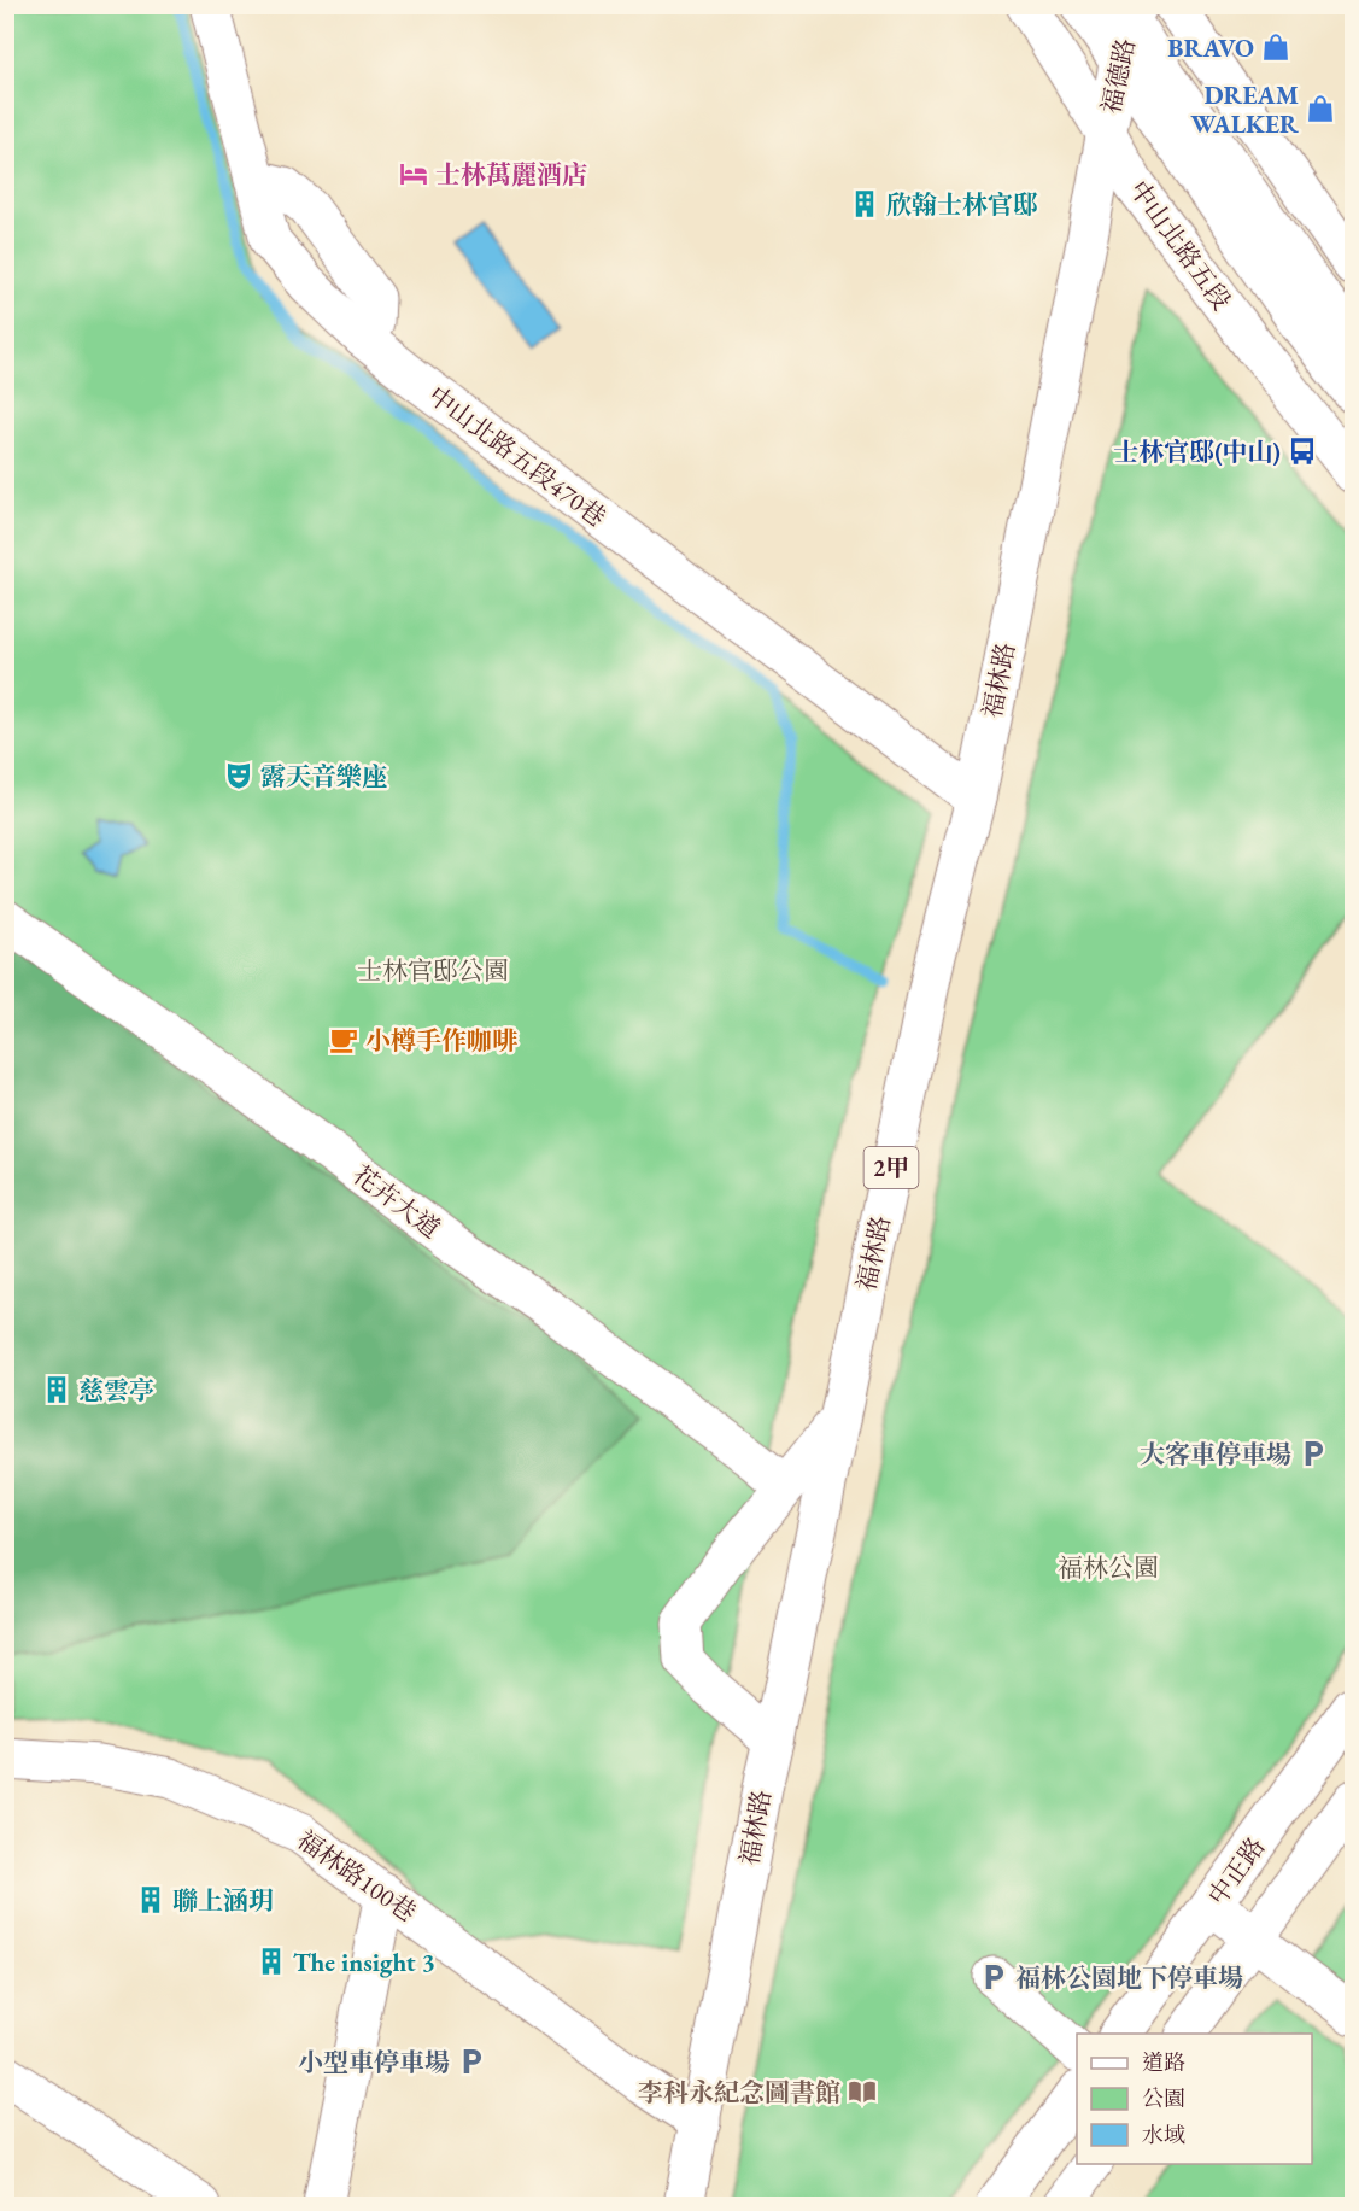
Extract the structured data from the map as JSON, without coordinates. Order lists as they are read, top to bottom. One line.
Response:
{"streets":{"main road":["福德路","中山北路五段","中山北路五段470巷","福林路","2甲","花卉大道","中正路","福林路100巷"]},"crossings":[["福德路","中山北路五段"],["福德路","福林路"],["中山北路五段","福林路"],["中山北路五段470巷","福林路"],["福林路","福林路100巷"]],"parks":["士林官邸公園","福林公園"],"places":{"shop":["BRAVO","DREAM WALKER"],"hotel":["士林萬麗酒店"],"building":["欣翰士林官邸","慈雲亭","聯上涵玥","The insight 3"],"bus stop":["士林官邸(中山)"],"theatre":["露天音樂座"],"cafe":["小樽手作咖啡"],"parking":["大客車停車場","福林公園地下停車場","小型車停車場"],"library":["李科永紀念圖書館"]},"legend":["道路","公園","水域"]}
